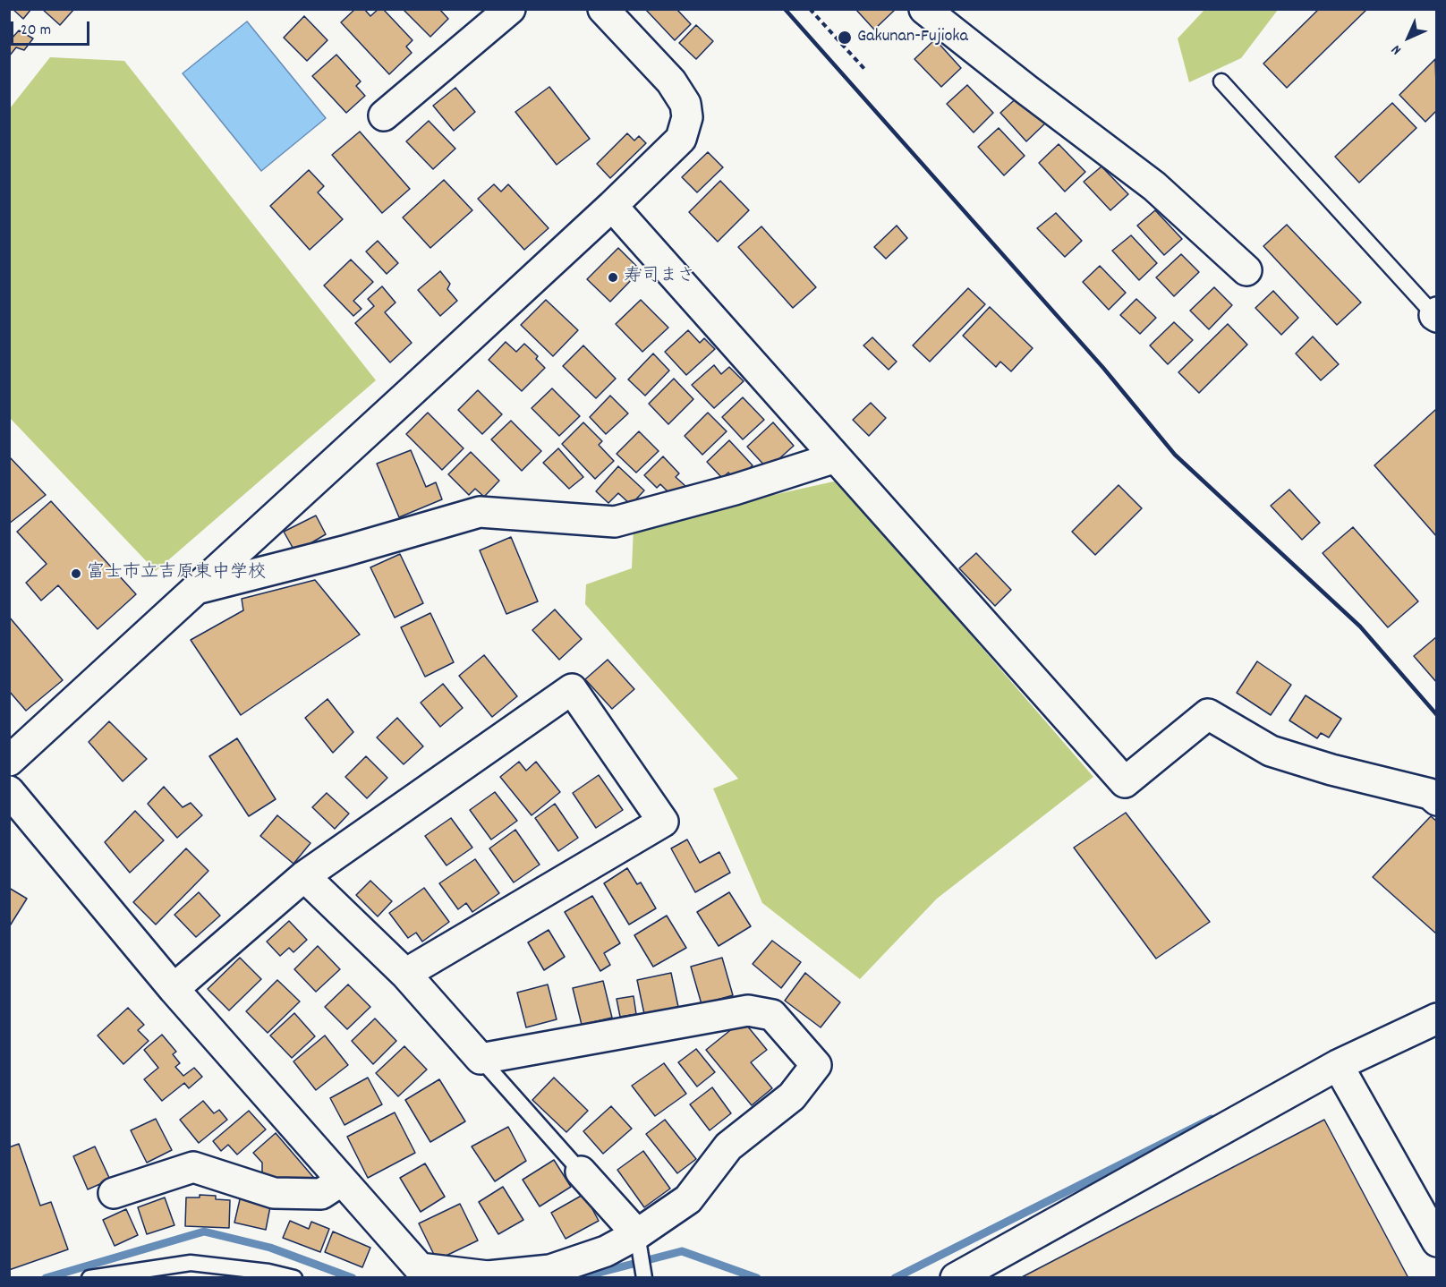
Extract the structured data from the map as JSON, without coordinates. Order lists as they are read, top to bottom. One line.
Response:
{"places":["Gakunan-Fujioka","寿司まさ","富士市立吉原東中学校"],"scale_bar":"20 m","north":"bottom left"}
